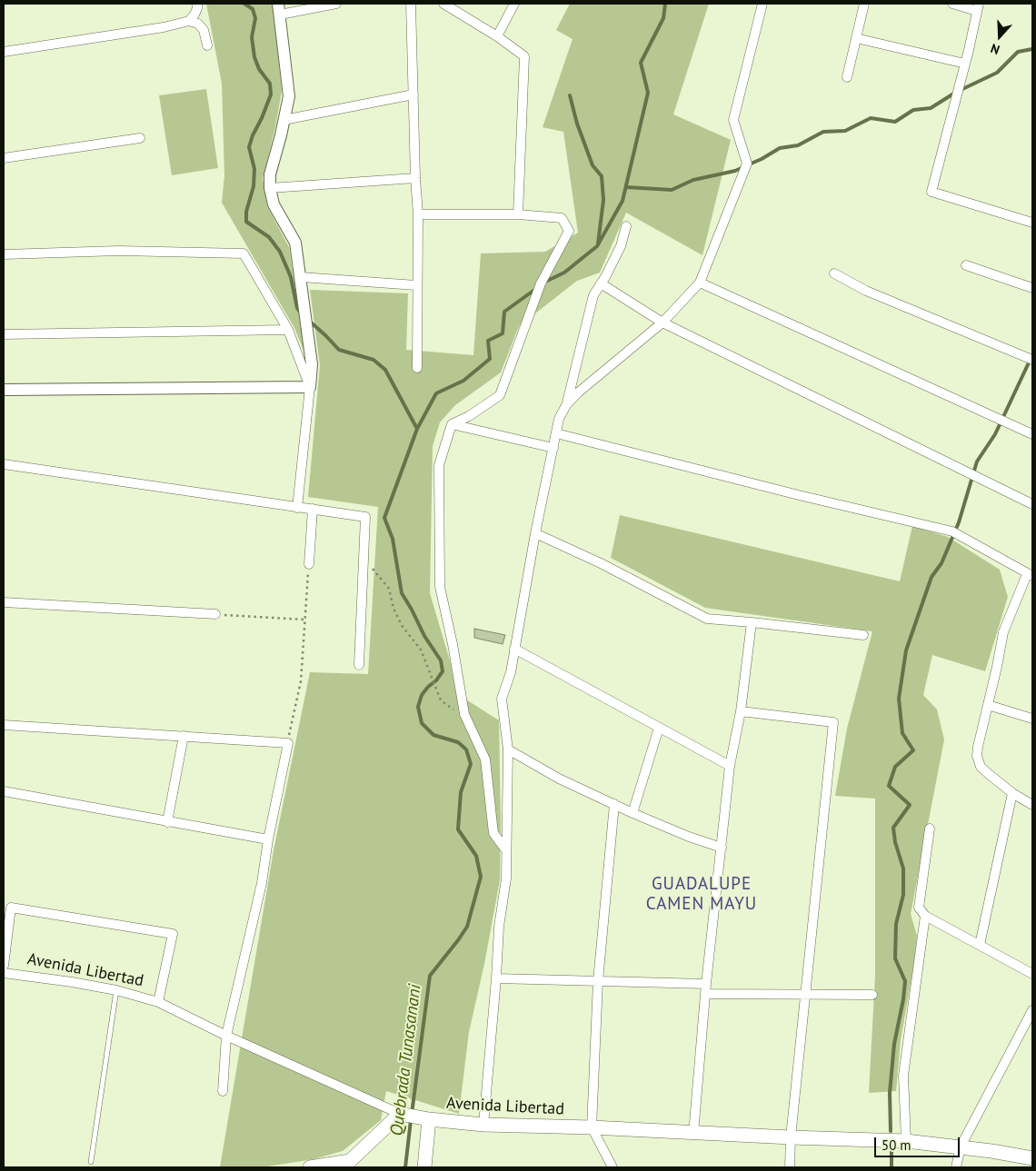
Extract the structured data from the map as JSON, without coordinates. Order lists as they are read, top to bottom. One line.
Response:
{"streets":{"main road":["Avenida Libertad"]},"districts":["GUADALUPE CAMEN MAYU"],"water":["Quebrada Tunasanani"],"scale_bar":"50 m","north":"bottom"}
